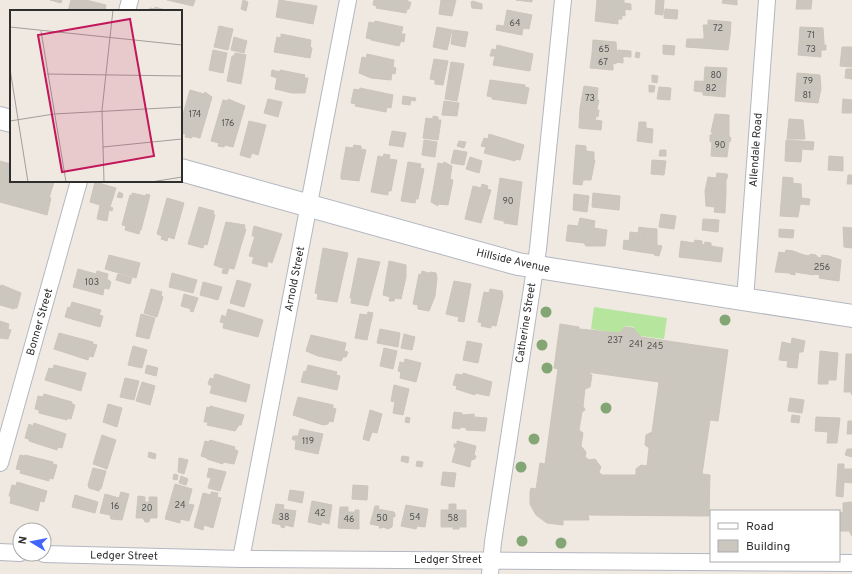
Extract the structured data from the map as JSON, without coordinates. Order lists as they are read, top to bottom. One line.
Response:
{"streets":{"street":["Allendale Road","Hillside Avenue","Arnold Street","Bonner Street","Catherine Street","Ledger Street"]},"crossings":[["Allendale Road","Hillside Avenue"],["Hillside Avenue","Arnold Street"],["Hillside Avenue","Catherine Street"],["Arnold Street","Ledger Street"],["Catherine Street","Ledger Street"]],"house_numbers":["64","72","71","65","73","67","80","79","82","81","73","174","176","90","90","256","103","237","241","245","119","24","16","20","42","38","54","50","58","46"],"legend":["Road","Building"],"north":"left"}
